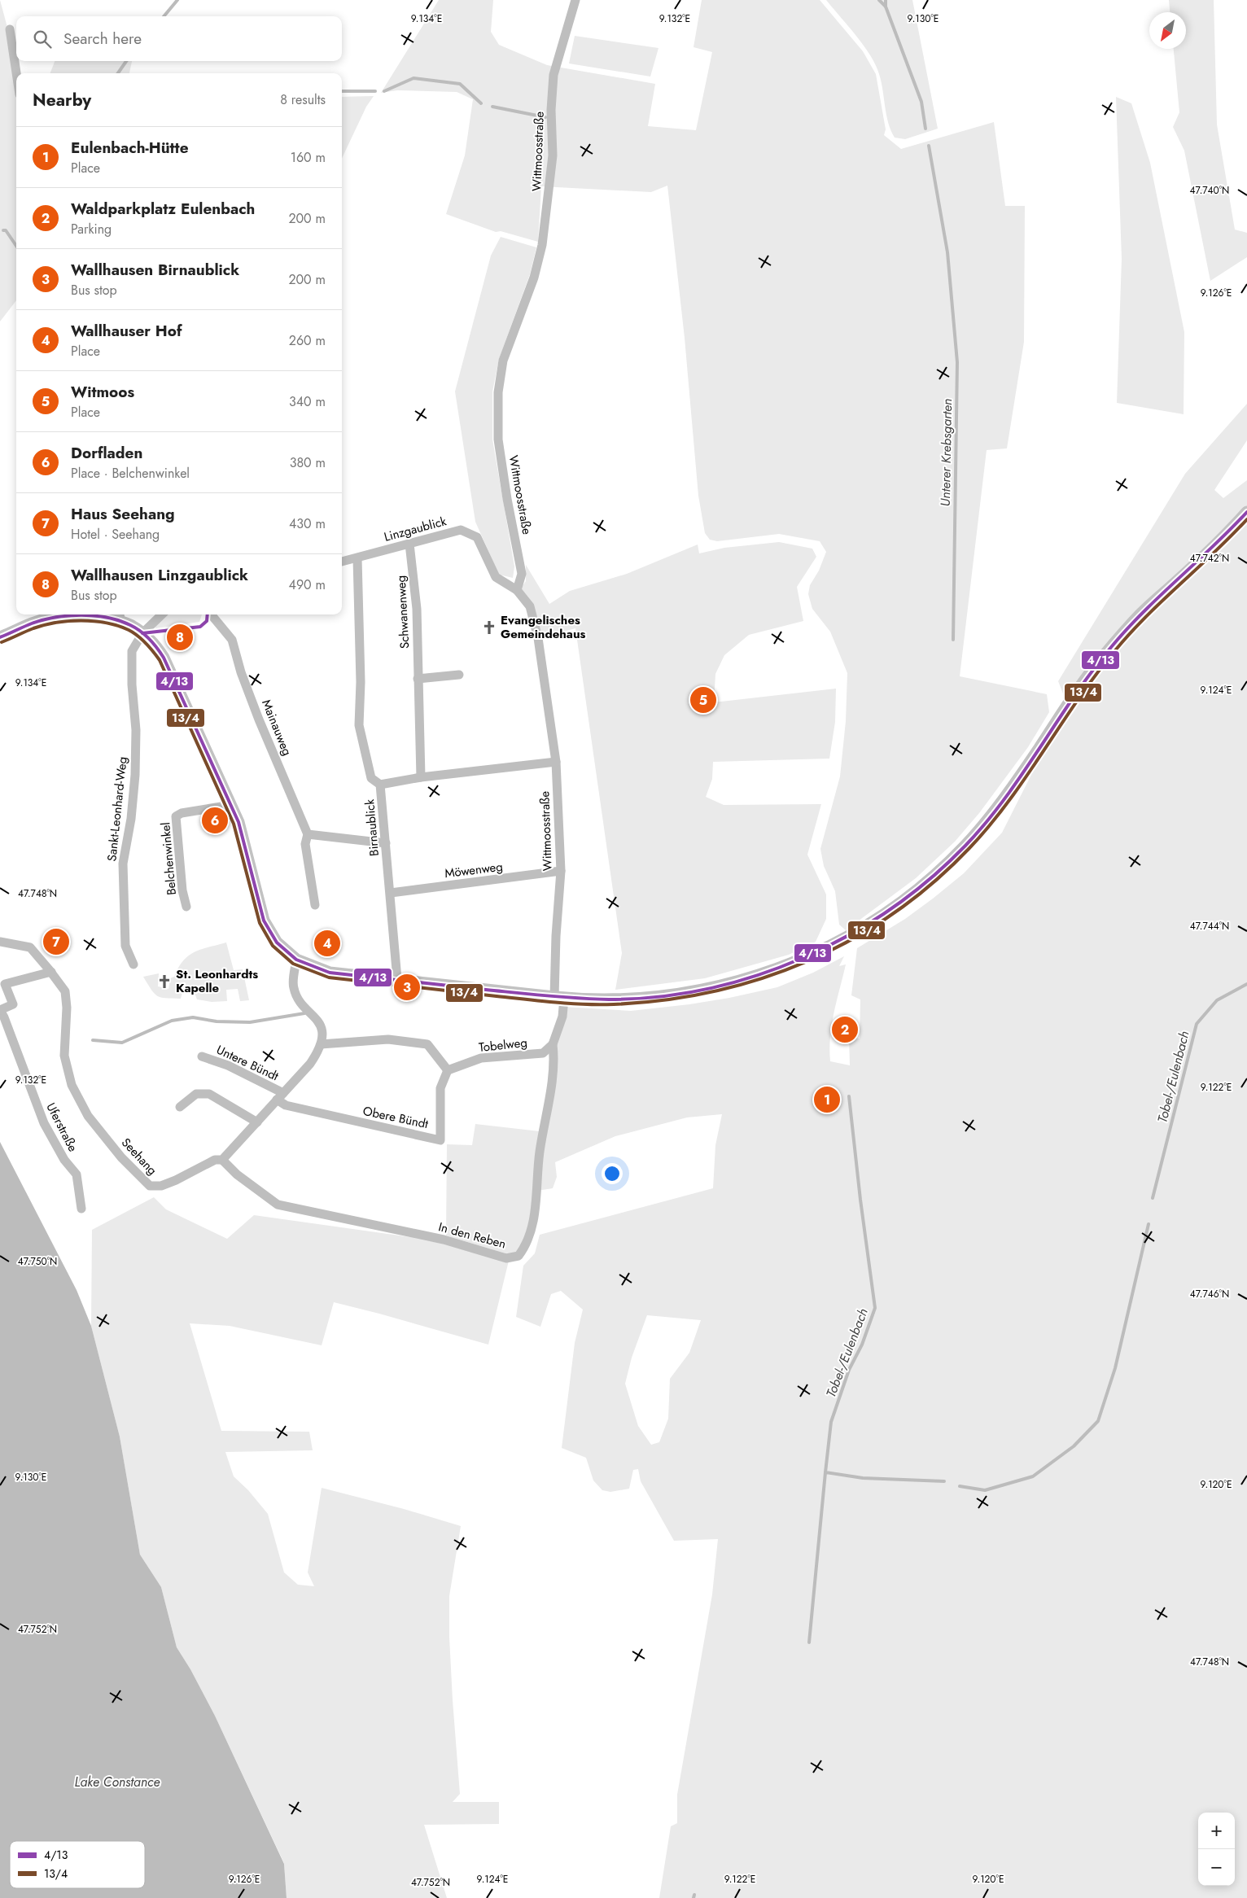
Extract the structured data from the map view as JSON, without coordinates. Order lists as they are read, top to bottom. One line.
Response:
{"streets":{"street":["Wittmoosstraße","Linzgaublick","Schwanenweg","Mainauweg","Sankt-Leonhard-Weg","Birnaublick","Belchenwinkel","Möwenweg","Tobelweg","Untere Bündt","Obere Bündt","Uferstraße","Seehang","In den Reben"]},"crossings":[["Wittmoosstraße","Linzgaublick"],["Wittmoosstraße","Möwenweg"],["Linzgaublick","Schwanenweg"],["Linzgaublick","Birnaublick"],["Birnaublick","Möwenweg"],["Tobelweg","Obere Bündt"],["Tobelweg","In den Reben"],["Untere Bündt","Obere Bündt"],["Seehang","In den Reben"]],"water":["Unterer Krebsgarten","Tobel-/Eulenbach","Lake Constance"],"places":{"church":["Evangelisches Gemeindehaus","St. Leonhardts Kapelle"]},"lines":["transit line 4/13","transit line 13/4"],"legend":["4/13","13/4"],"north":"bottom left","page":{"search":"Search here","heading":["Nearby","8 results"],"list":[{"mark":"1","name":"Eulenbach-Hütte","note":"Place","value":"160 m"},{"mark":"2","name":"Waldparkplatz Eulenbach","note":"Parking","value":"200 m"},{"mark":"3","name":"Wallhausen Birnaublick","note":"Bus stop","value":"200 m"},{"mark":"4","name":"Wallhauser Hof","note":"Place","value":"260 m"},{"mark":"5","name":"Witmoos","note":"Place","value":"340 m"},{"mark":"6","name":"Dorfladen","note":"Place · Belchenwinkel","value":"380 m"},{"mark":"7","name":"Haus Seehang","note":"Hotel · Seehang","value":"430 m"},{"mark":"8","name":"Wallhausen Linzgaublick","note":"Bus stop","value":"490 m"}],"pins":["8","5","6","7","4","3","2","1"],"map_buttons":["+","−"]},"coordinates":["9.134°E","9.132°E","9.130°E","47.740°N","9.126°E","47.742°N","9.124°E","47.748°N","47.744°N","9.122°E","47.750°N","47.746°N","9.120°E","47.752°N"]}
